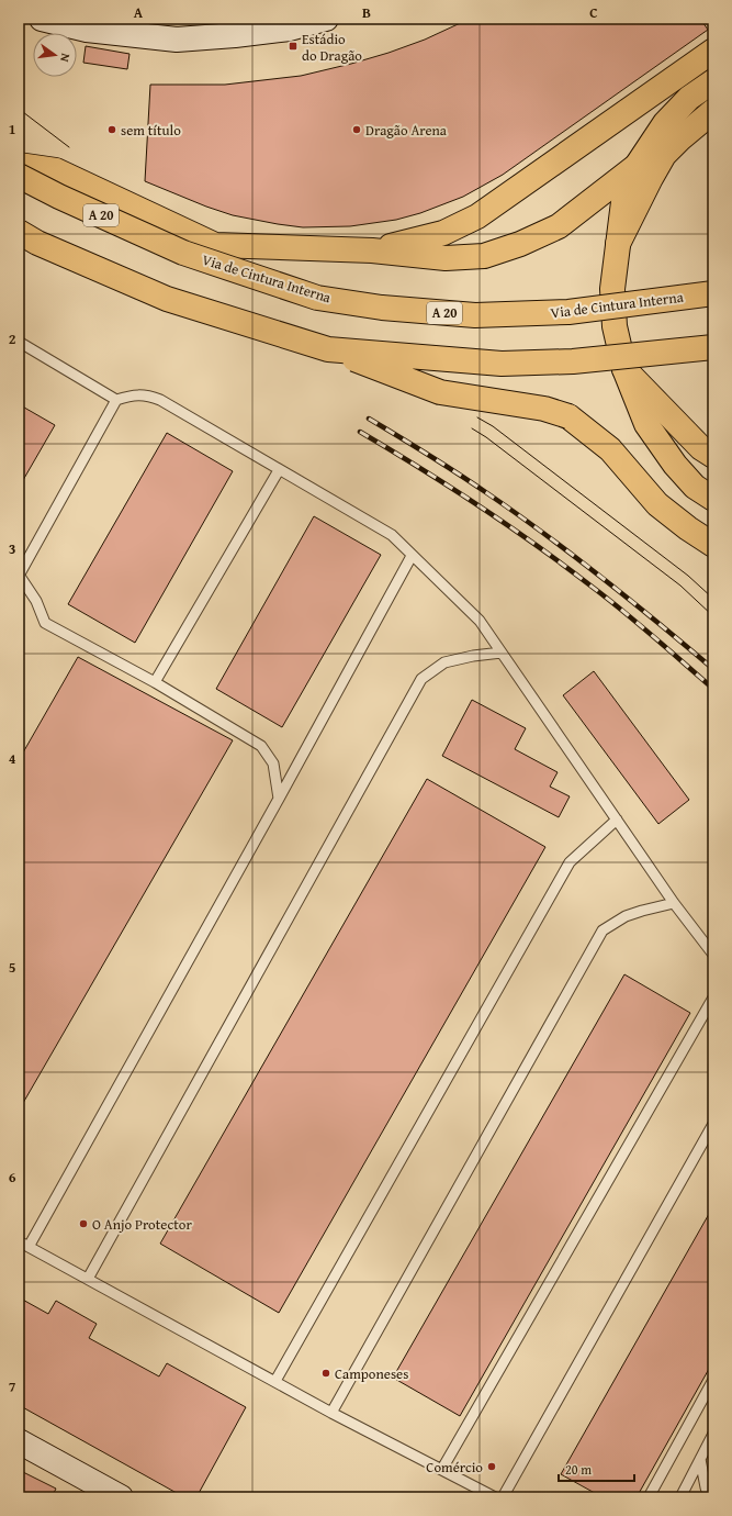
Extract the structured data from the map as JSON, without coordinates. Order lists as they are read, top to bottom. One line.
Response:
{"streets":{"main road":["A 20","Via de Cintura Interna"]},"places":{"transit":["Estádio do Dragão"],"other":["sem título","Dragão Arena","O Anjo Protector","Camponeses","Comércio"]},"scale_bar":"20 m","north":"right","grid":{"columns":["A","B","C"],"rows":["1","2","3","4","5","6","7"]}}
